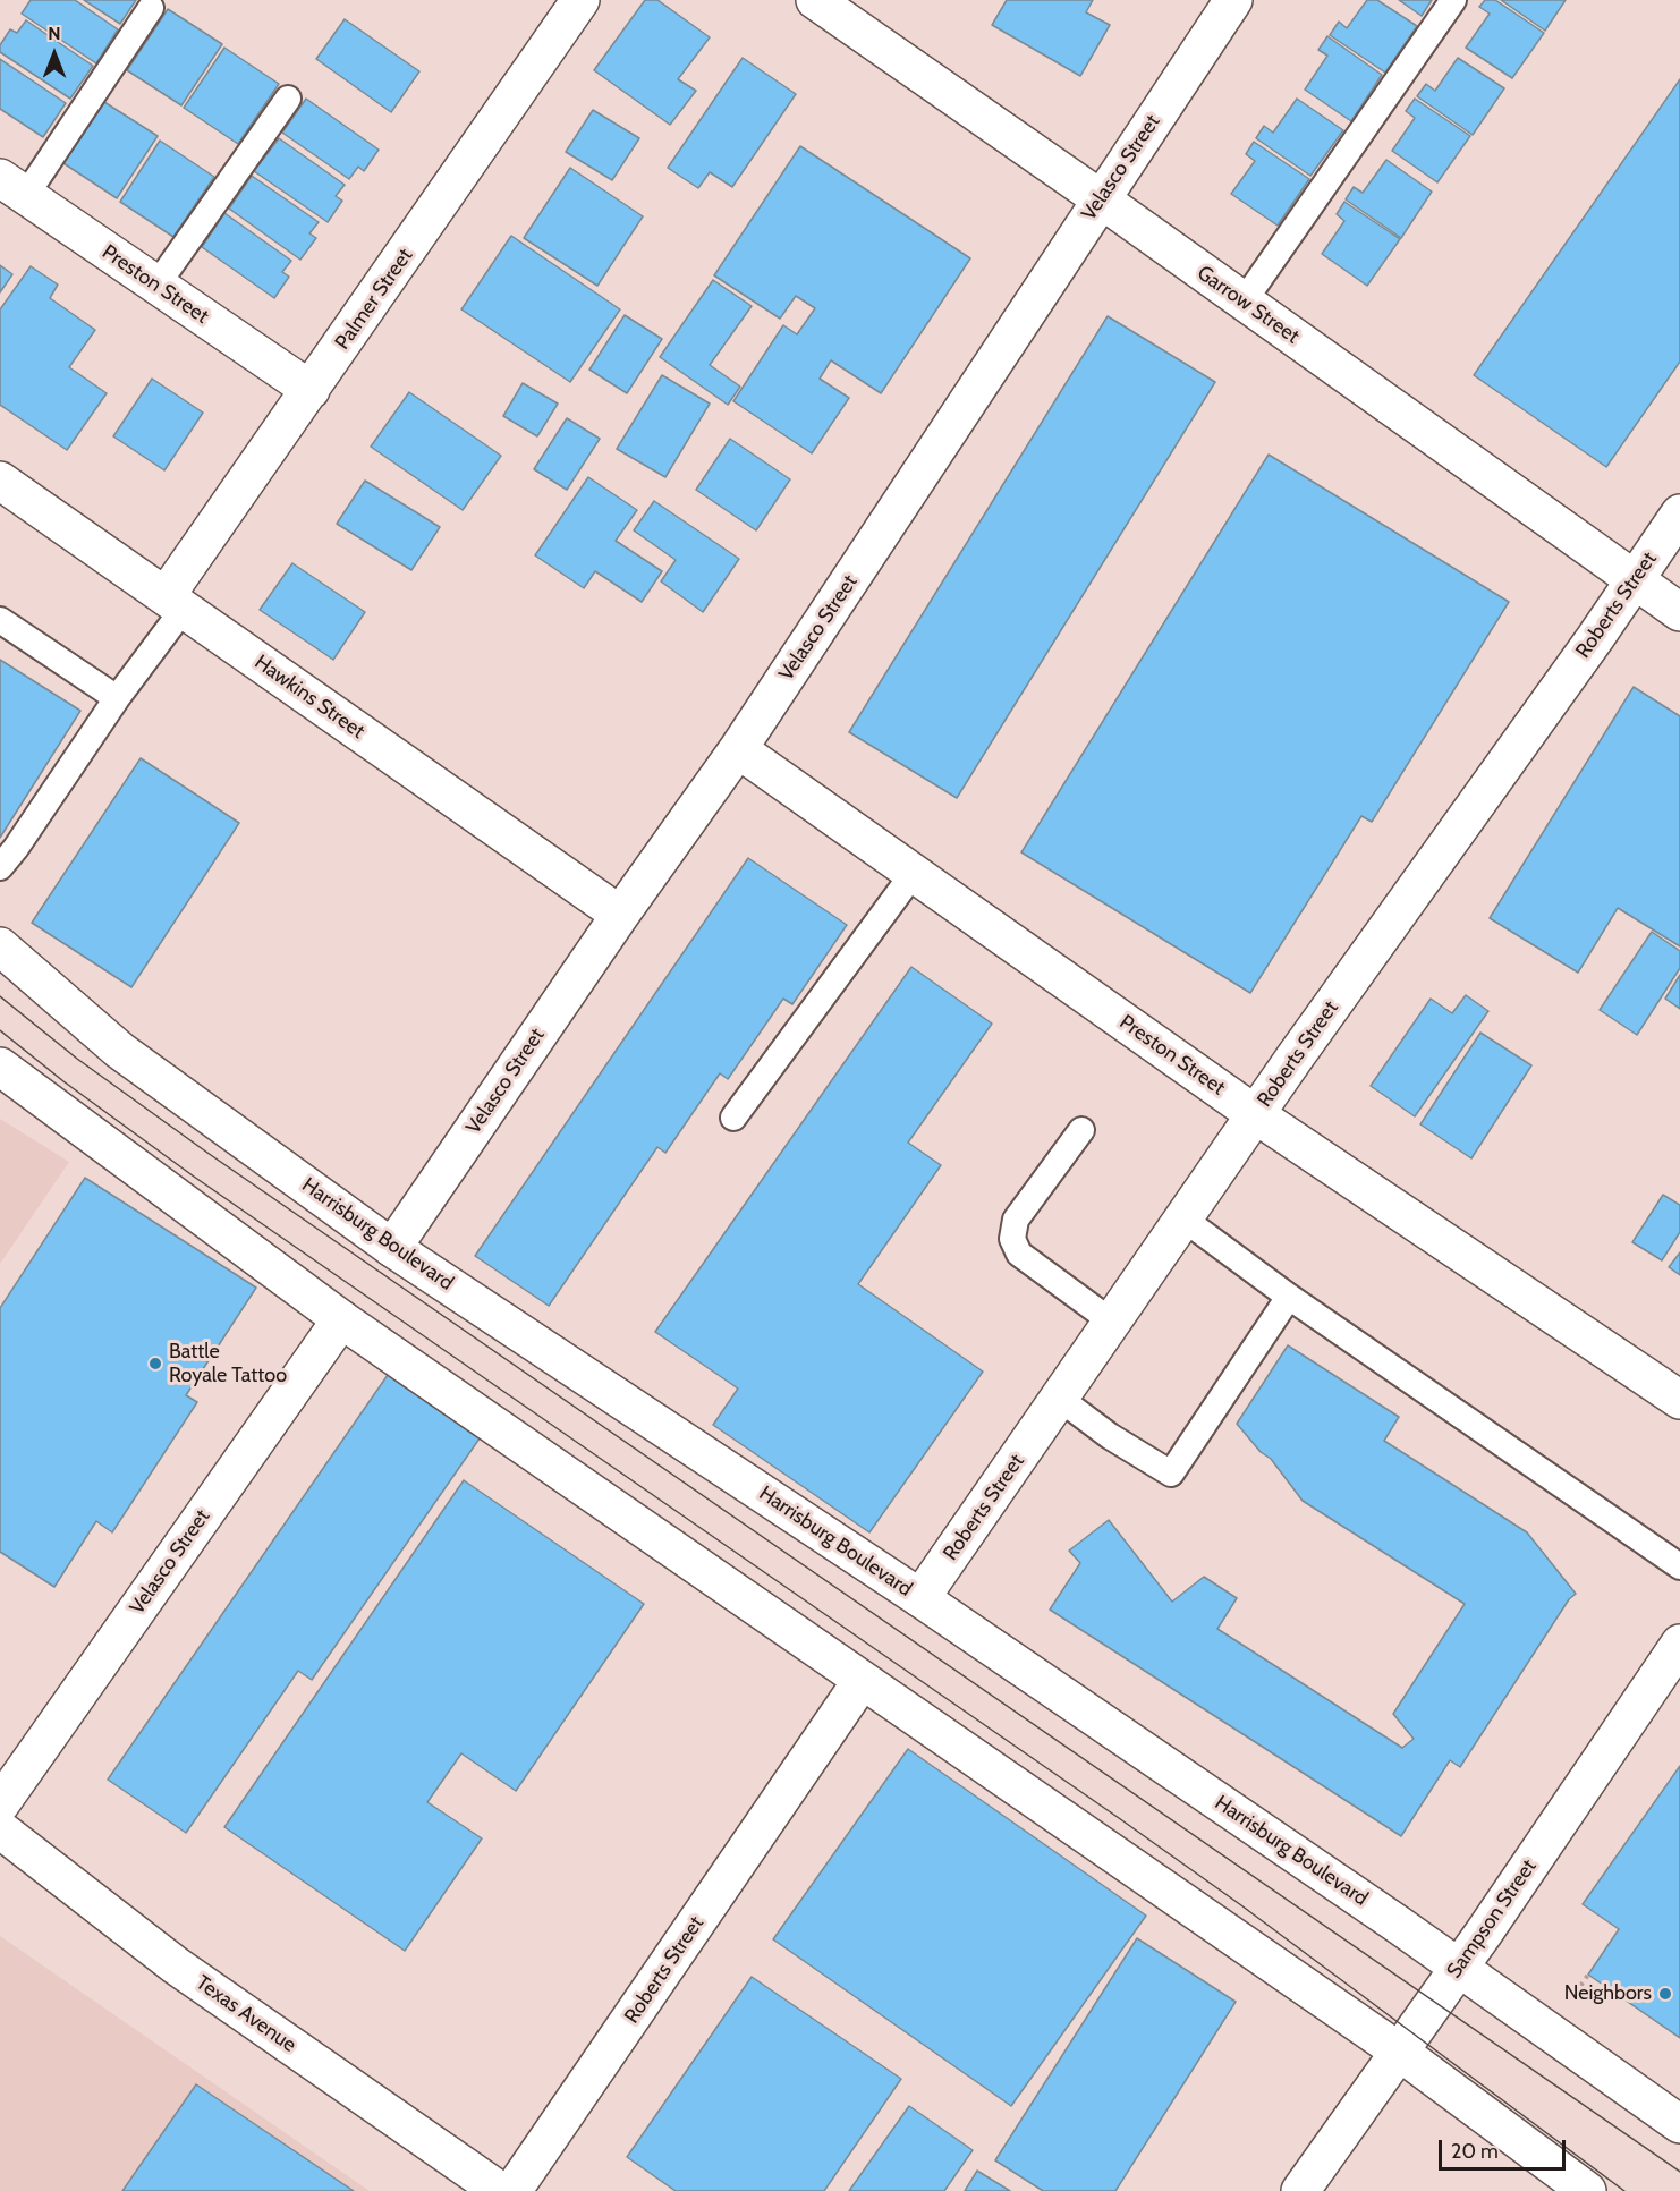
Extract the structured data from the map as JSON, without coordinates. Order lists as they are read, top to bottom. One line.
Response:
{"streets":{"street":["Velasco Street","Preston Street","Palmer Street","Garrow Street","Roberts Street","Hawkins Street","Harrisburg Boulevard","Sampson Street","Texas Avenue"]},"crossings":[["Velasco Street","Preston Street"],["Velasco Street","Garrow Street"],["Velasco Street","Hawkins Street"],["Velasco Street","Harrisburg Boulevard"],["Preston Street","Palmer Street"],["Preston Street","Roberts Street"],["Palmer Street","Hawkins Street"],["Garrow Street","Roberts Street"],["Roberts Street","Harrisburg Boulevard"],["Harrisburg Boulevard","Sampson Street"]],"places":["Battle Royale Tattoo","Neighbors"],"scale_bar":"20 m","north":"top"}
